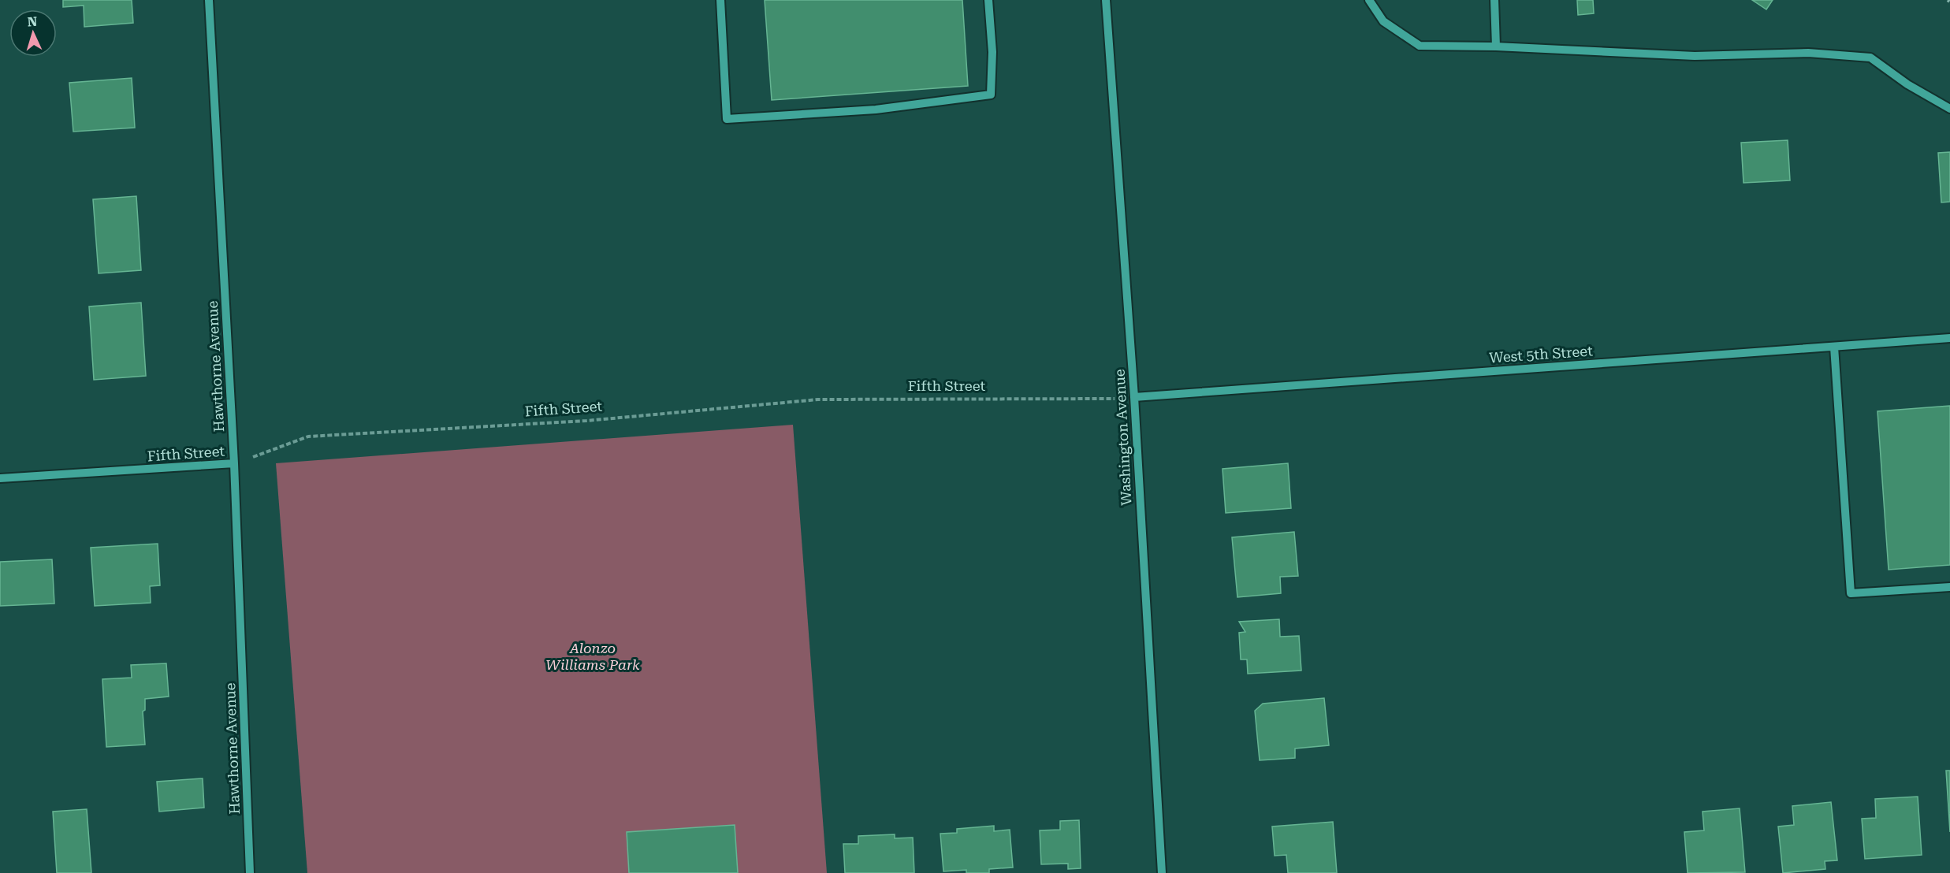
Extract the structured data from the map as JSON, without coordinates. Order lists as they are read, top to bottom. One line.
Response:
{"streets":{"street":["West 5th Street","Hawthorne Avenue","Fifth Street","Washington Avenue"]},"crossings":[["West 5th Street","Fifth Street"],["West 5th Street","Washington Avenue"],["Hawthorne Avenue","Fifth Street"],["Fifth Street","Washington Avenue"]],"parks":["Alonzo Williams Park"],"north":"top"}
